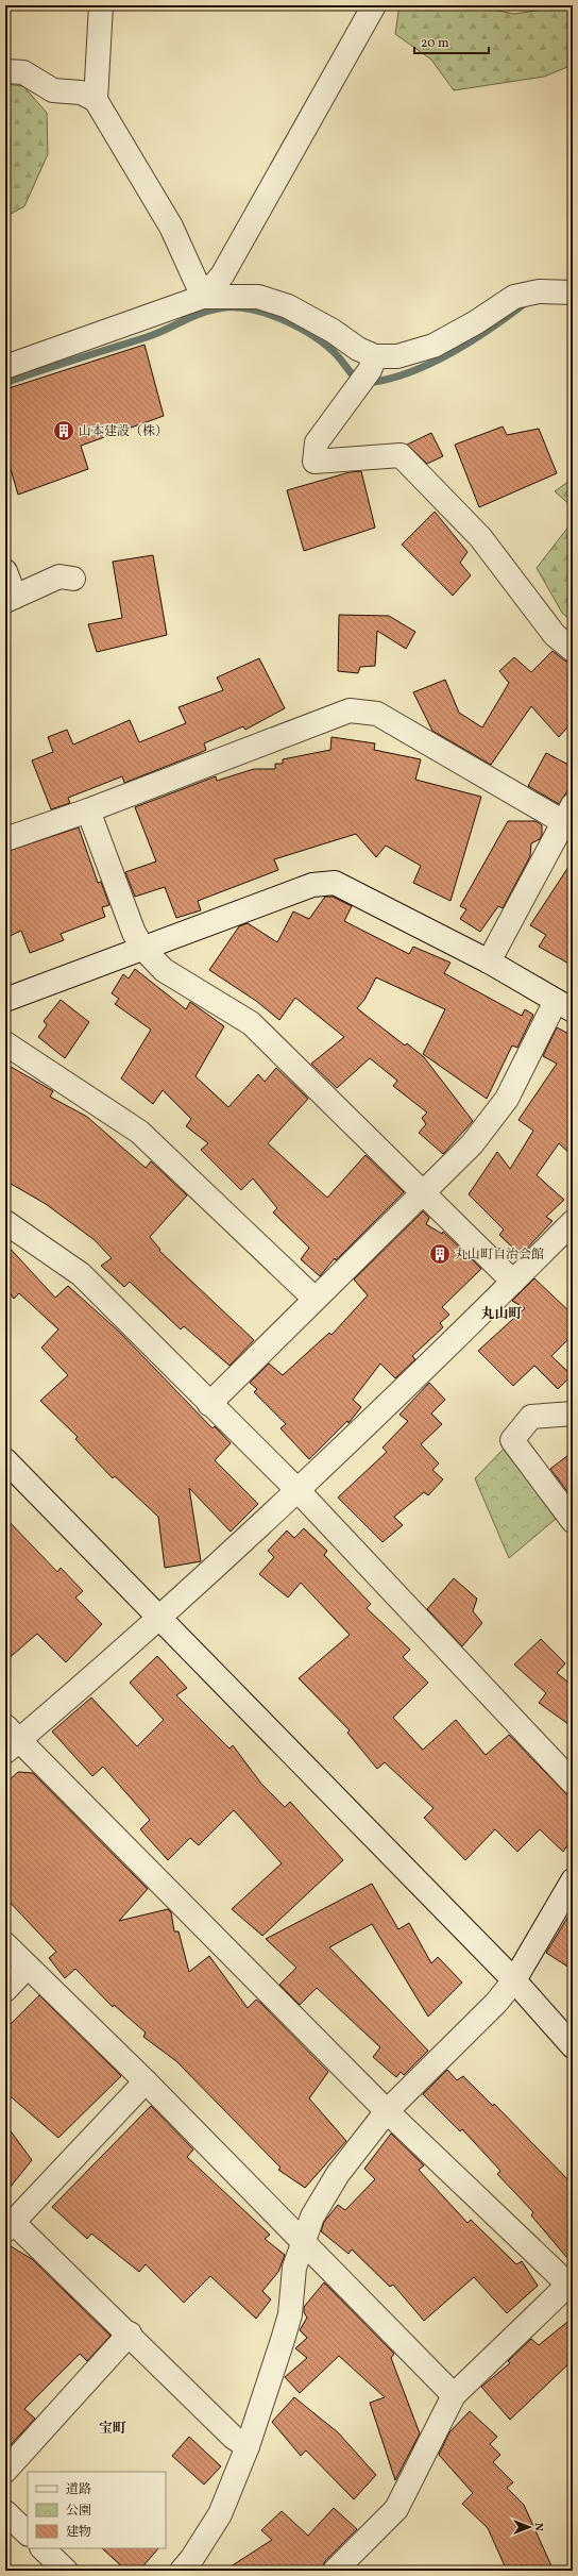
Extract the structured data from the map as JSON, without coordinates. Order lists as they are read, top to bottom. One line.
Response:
{"districts":["丸山町","宝町"],"places":{"building":["山本建設（株）","丸山町自治会館"]},"legend":["道路","公園","建物"],"scale_bar":"20 m","north":"right"}
